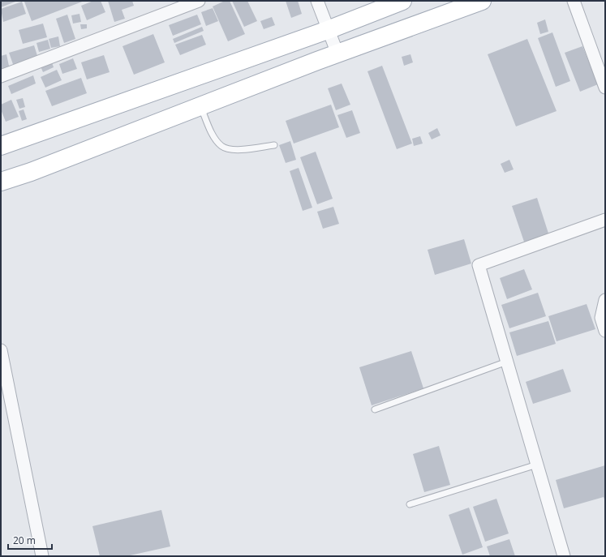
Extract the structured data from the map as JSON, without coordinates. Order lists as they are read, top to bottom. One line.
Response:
{"scale_bar":"20 m"}
